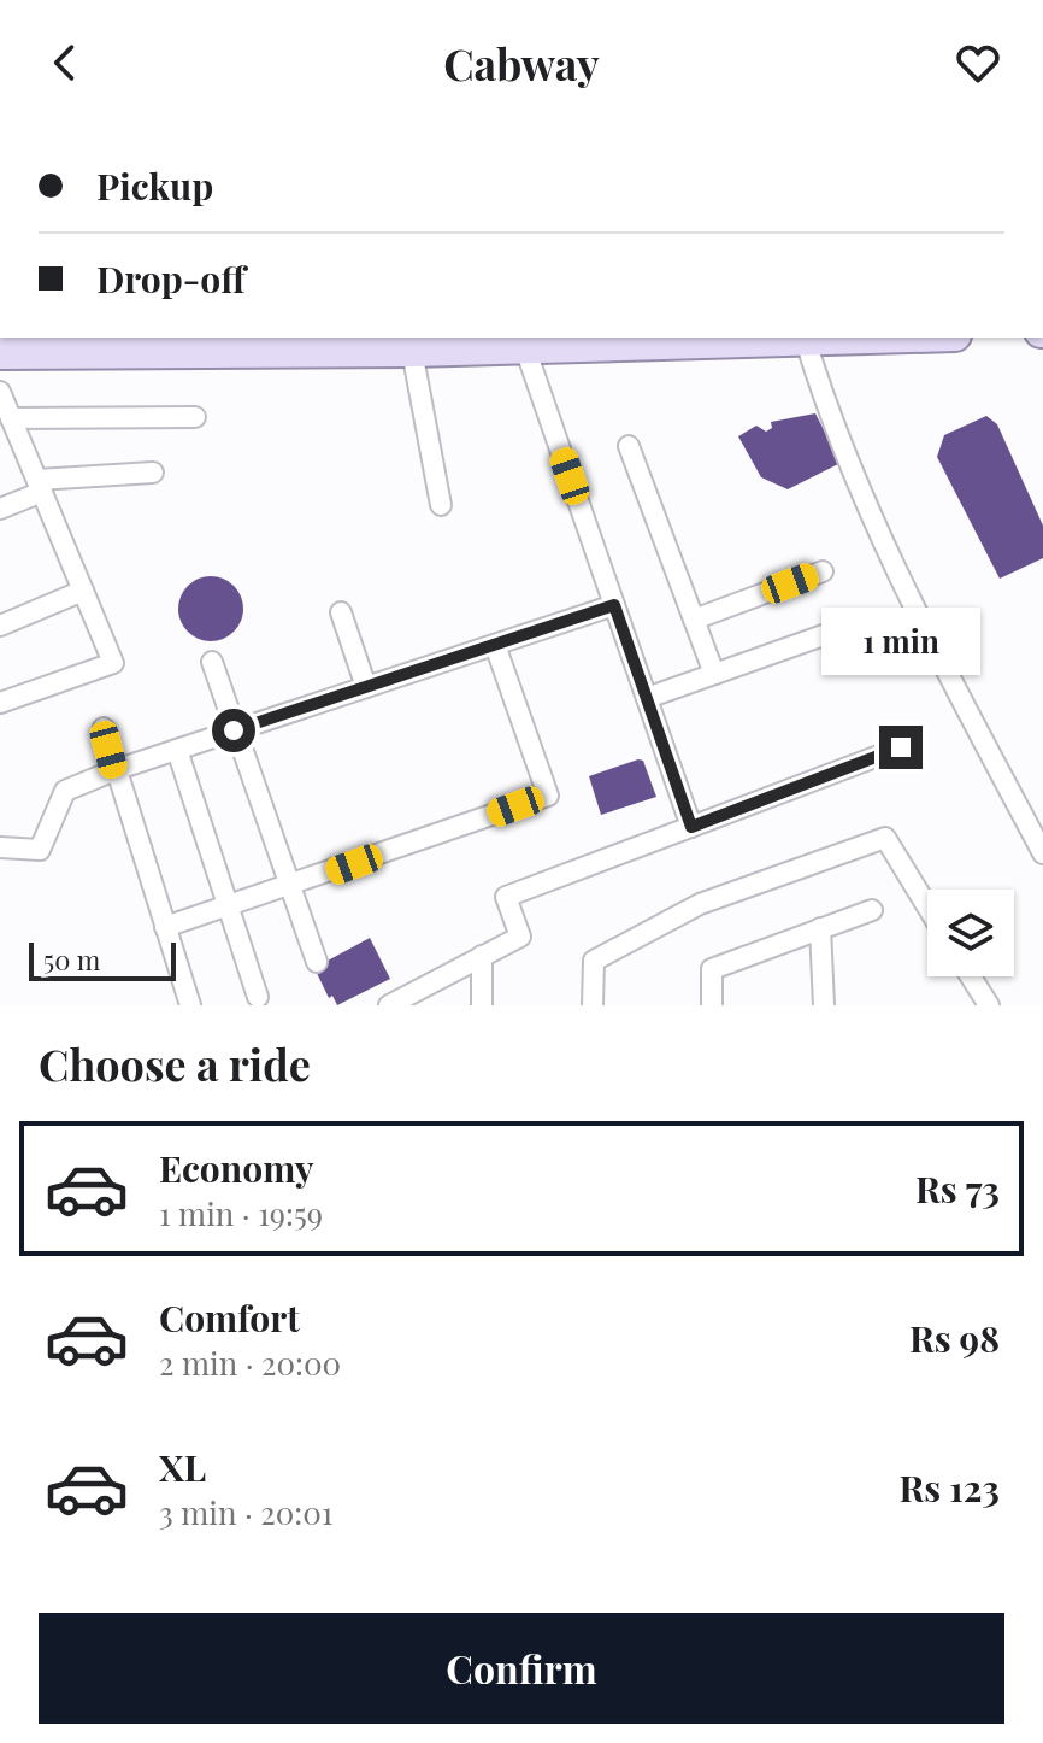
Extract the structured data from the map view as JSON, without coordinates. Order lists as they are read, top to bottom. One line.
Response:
{"scale_bar":"50 m","page":{"header":"Cabway","banner":["Pickup","Drop-off"],"bubble":"1 min","scale":"50 m","heading":"Choose a ride","list":[{"name":"Economy","note":"1 min · 19:59","value":"Rs 73"},{"name":"Comfort","note":"2 min · 20:00","value":"Rs 98"},{"name":"XL","note":"3 min · 20:01","value":"Rs 123"}],"buttons":"Confirm"}}
